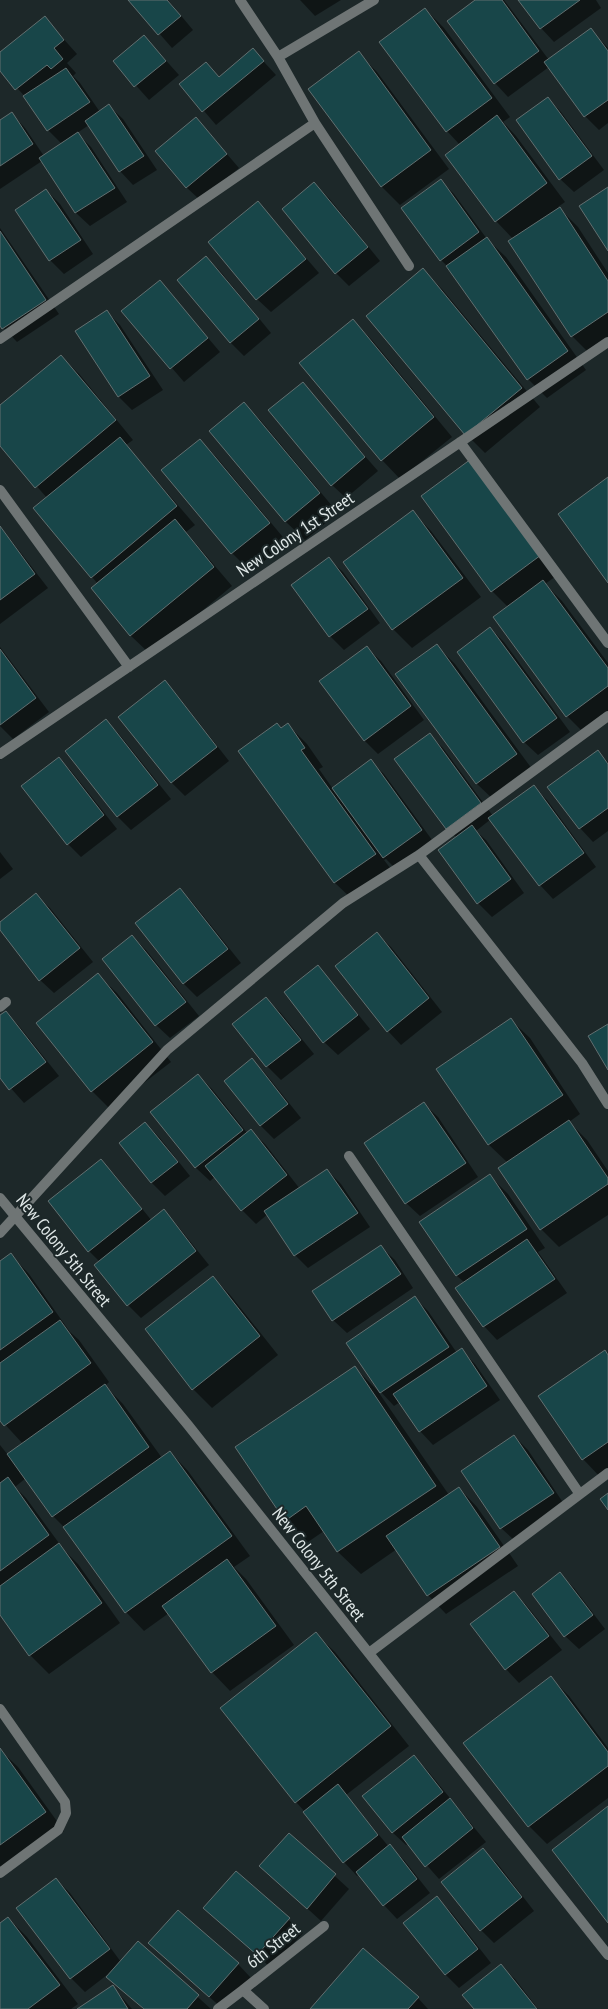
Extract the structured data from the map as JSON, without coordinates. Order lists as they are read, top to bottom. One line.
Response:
{"streets":{"street":["New Colony 1st Street","New Colony 5th Street","6th Street"]}}
